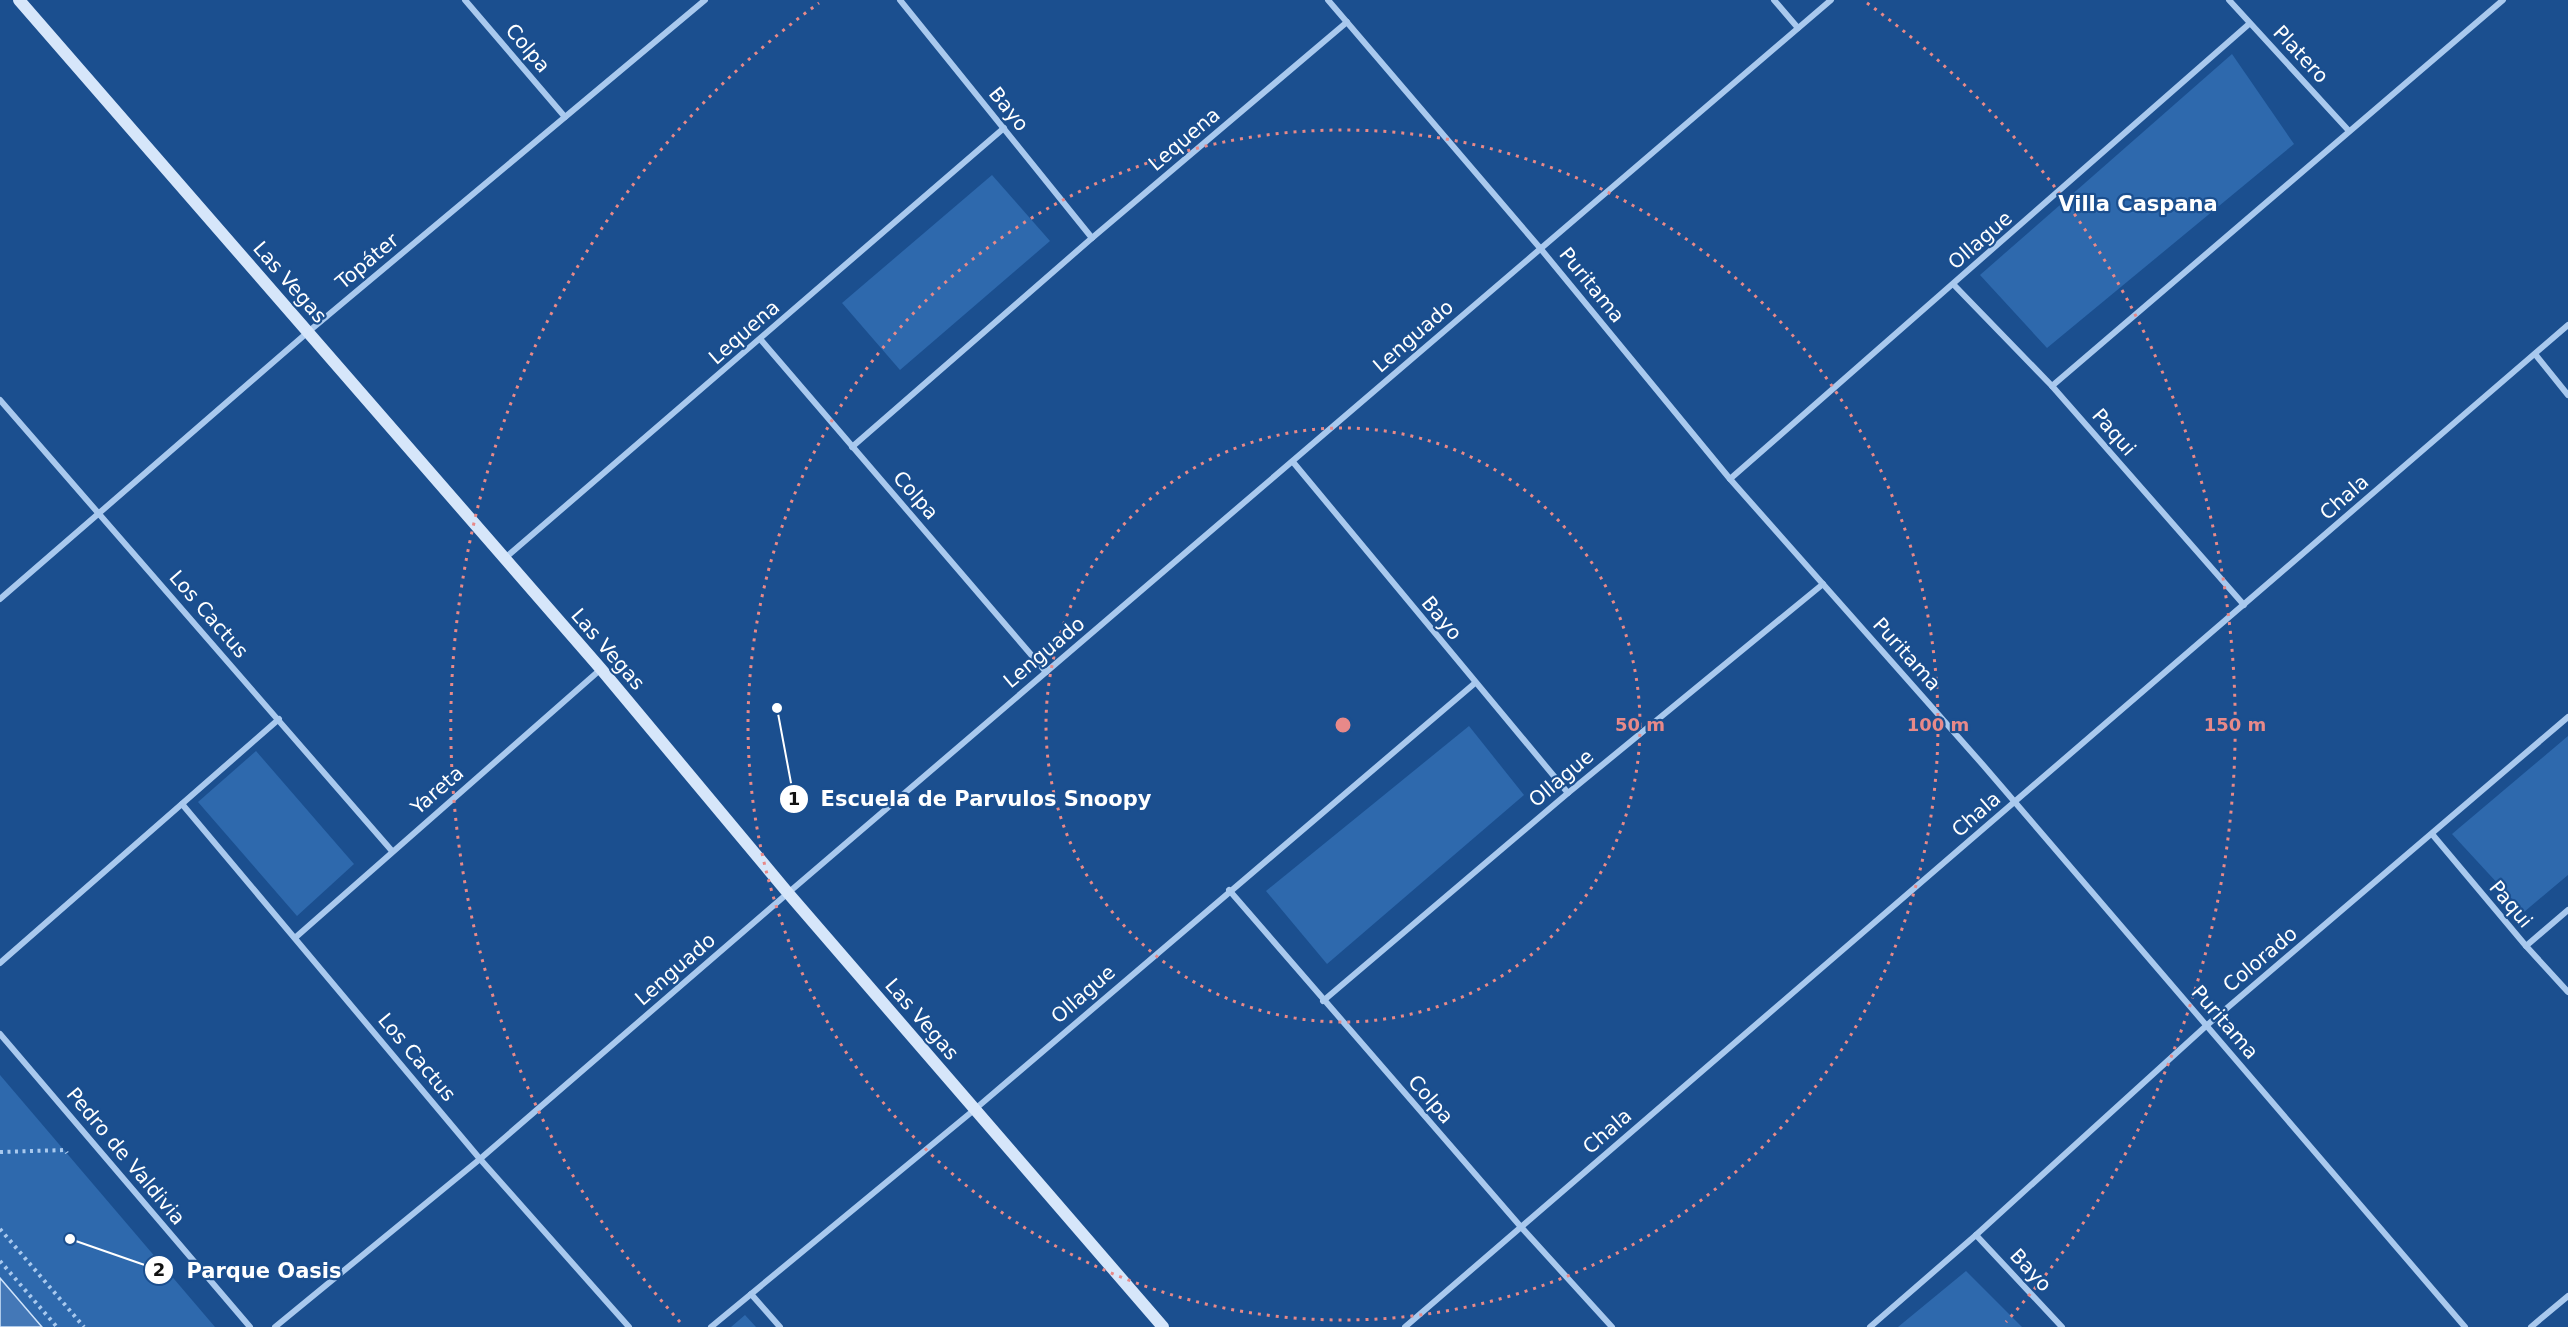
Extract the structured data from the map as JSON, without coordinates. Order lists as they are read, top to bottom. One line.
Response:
{"streets":{"main road":["Las Vegas"],"street":["Colpa","Platero","Bayo","Lequena","Ollague","Topáter","Puritama","Lenguado","Paqui","Chala","Los Cactus","Yareta","Colorado","Pedro de Valdivia"]},"crossings":[["Colpa","Lequena"],["Colpa","Ollague"],["Colpa","Topáter"],["Colpa","Lenguado"],["Colpa","Chala"],["Platero","Ollague"],["Bayo","Lequena"],["Bayo","Ollague"],["Bayo","Lenguado"],["Bayo","Colorado"],["Lequena","Las Vegas"],["Lequena","Puritama"],["Ollague","Las Vegas"],["Ollague","Puritama"],["Ollague","Paqui"],["Topáter","Las Vegas"],["Topáter","Los Cactus"],["Las Vegas","Lenguado"],["Las Vegas","Yareta"],["Puritama","Lenguado"],["Puritama","Chala"],["Puritama","Colorado"],["Lenguado","Los Cactus"],["Paqui","Chala"],["Paqui","Colorado"],["Los Cactus","Yareta"]],"districts":["Villa Caspana"],"places":["Escuela de Parvulos Snoopy","Parque Oasis"],"rings":["50 m","100 m","150 m"]}
